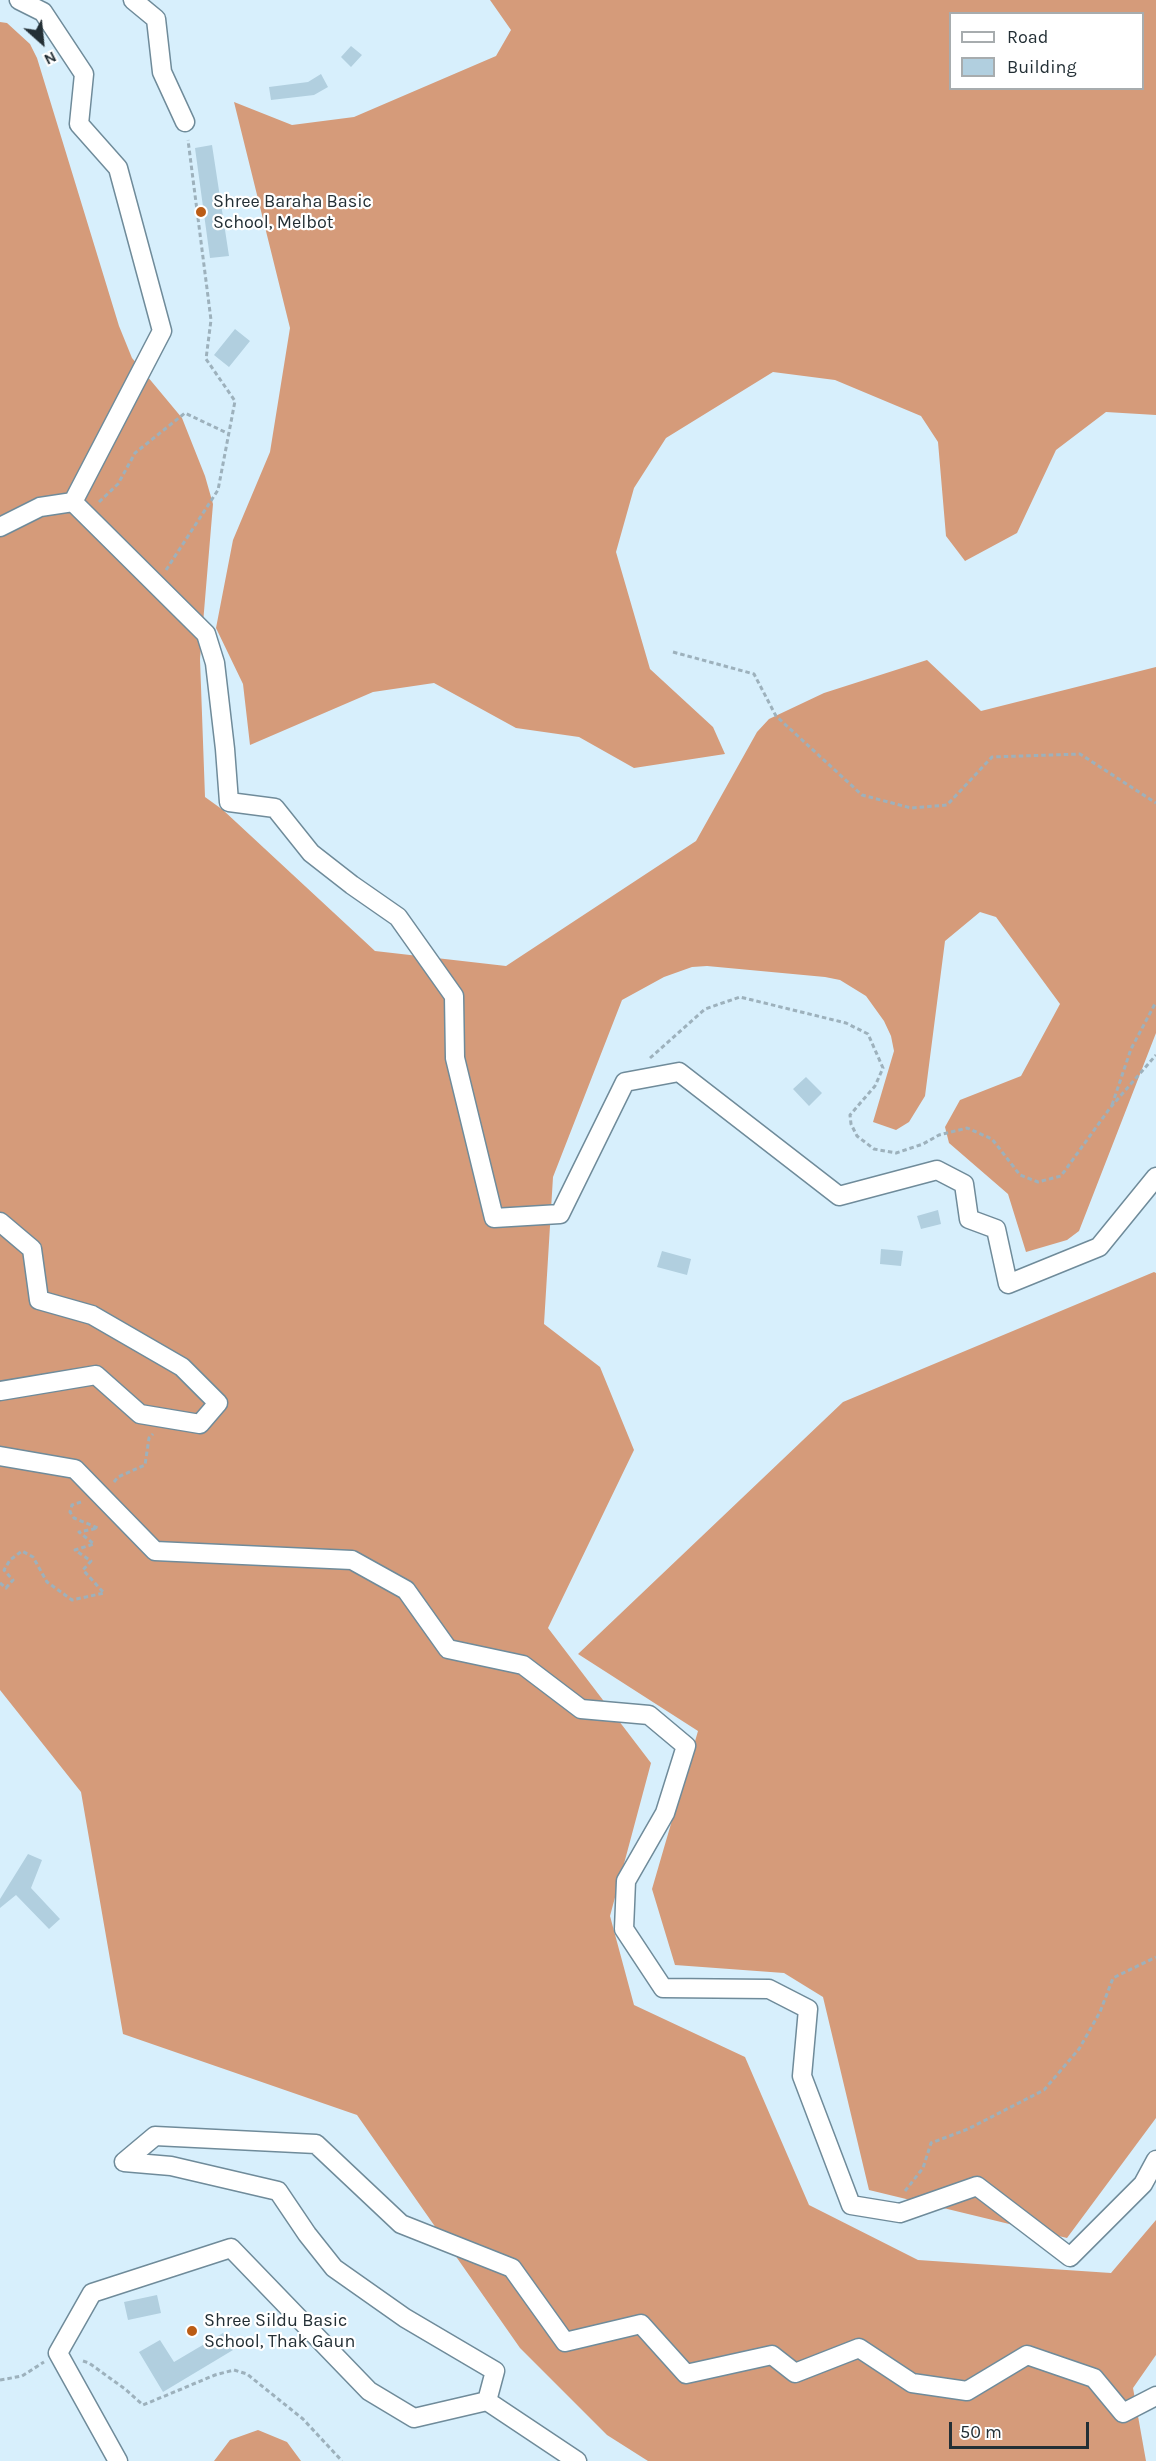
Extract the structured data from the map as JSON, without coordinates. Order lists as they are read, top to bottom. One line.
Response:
{"places":["Shree Baraha Basic School, Melbot","Shree Sildu Basic School, Thak Gaun"],"legend":["Road","Building"],"scale_bar":"50 m","north":"bottom right"}
